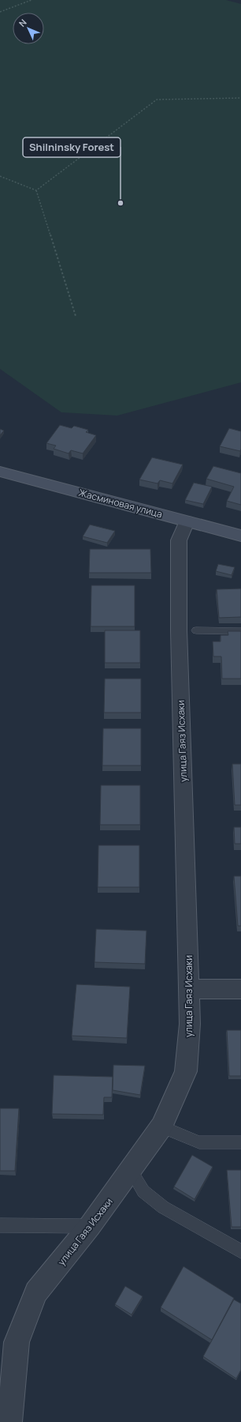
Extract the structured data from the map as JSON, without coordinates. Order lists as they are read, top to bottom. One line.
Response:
{"streets":{"street":["Жасминовая улица","улица Гаяз Исхаки"]},"crossings":[["Жасминовая улица","улица Гаяз Исхаки"]],"places":["Shilninsky Forest"],"north":"top left"}
